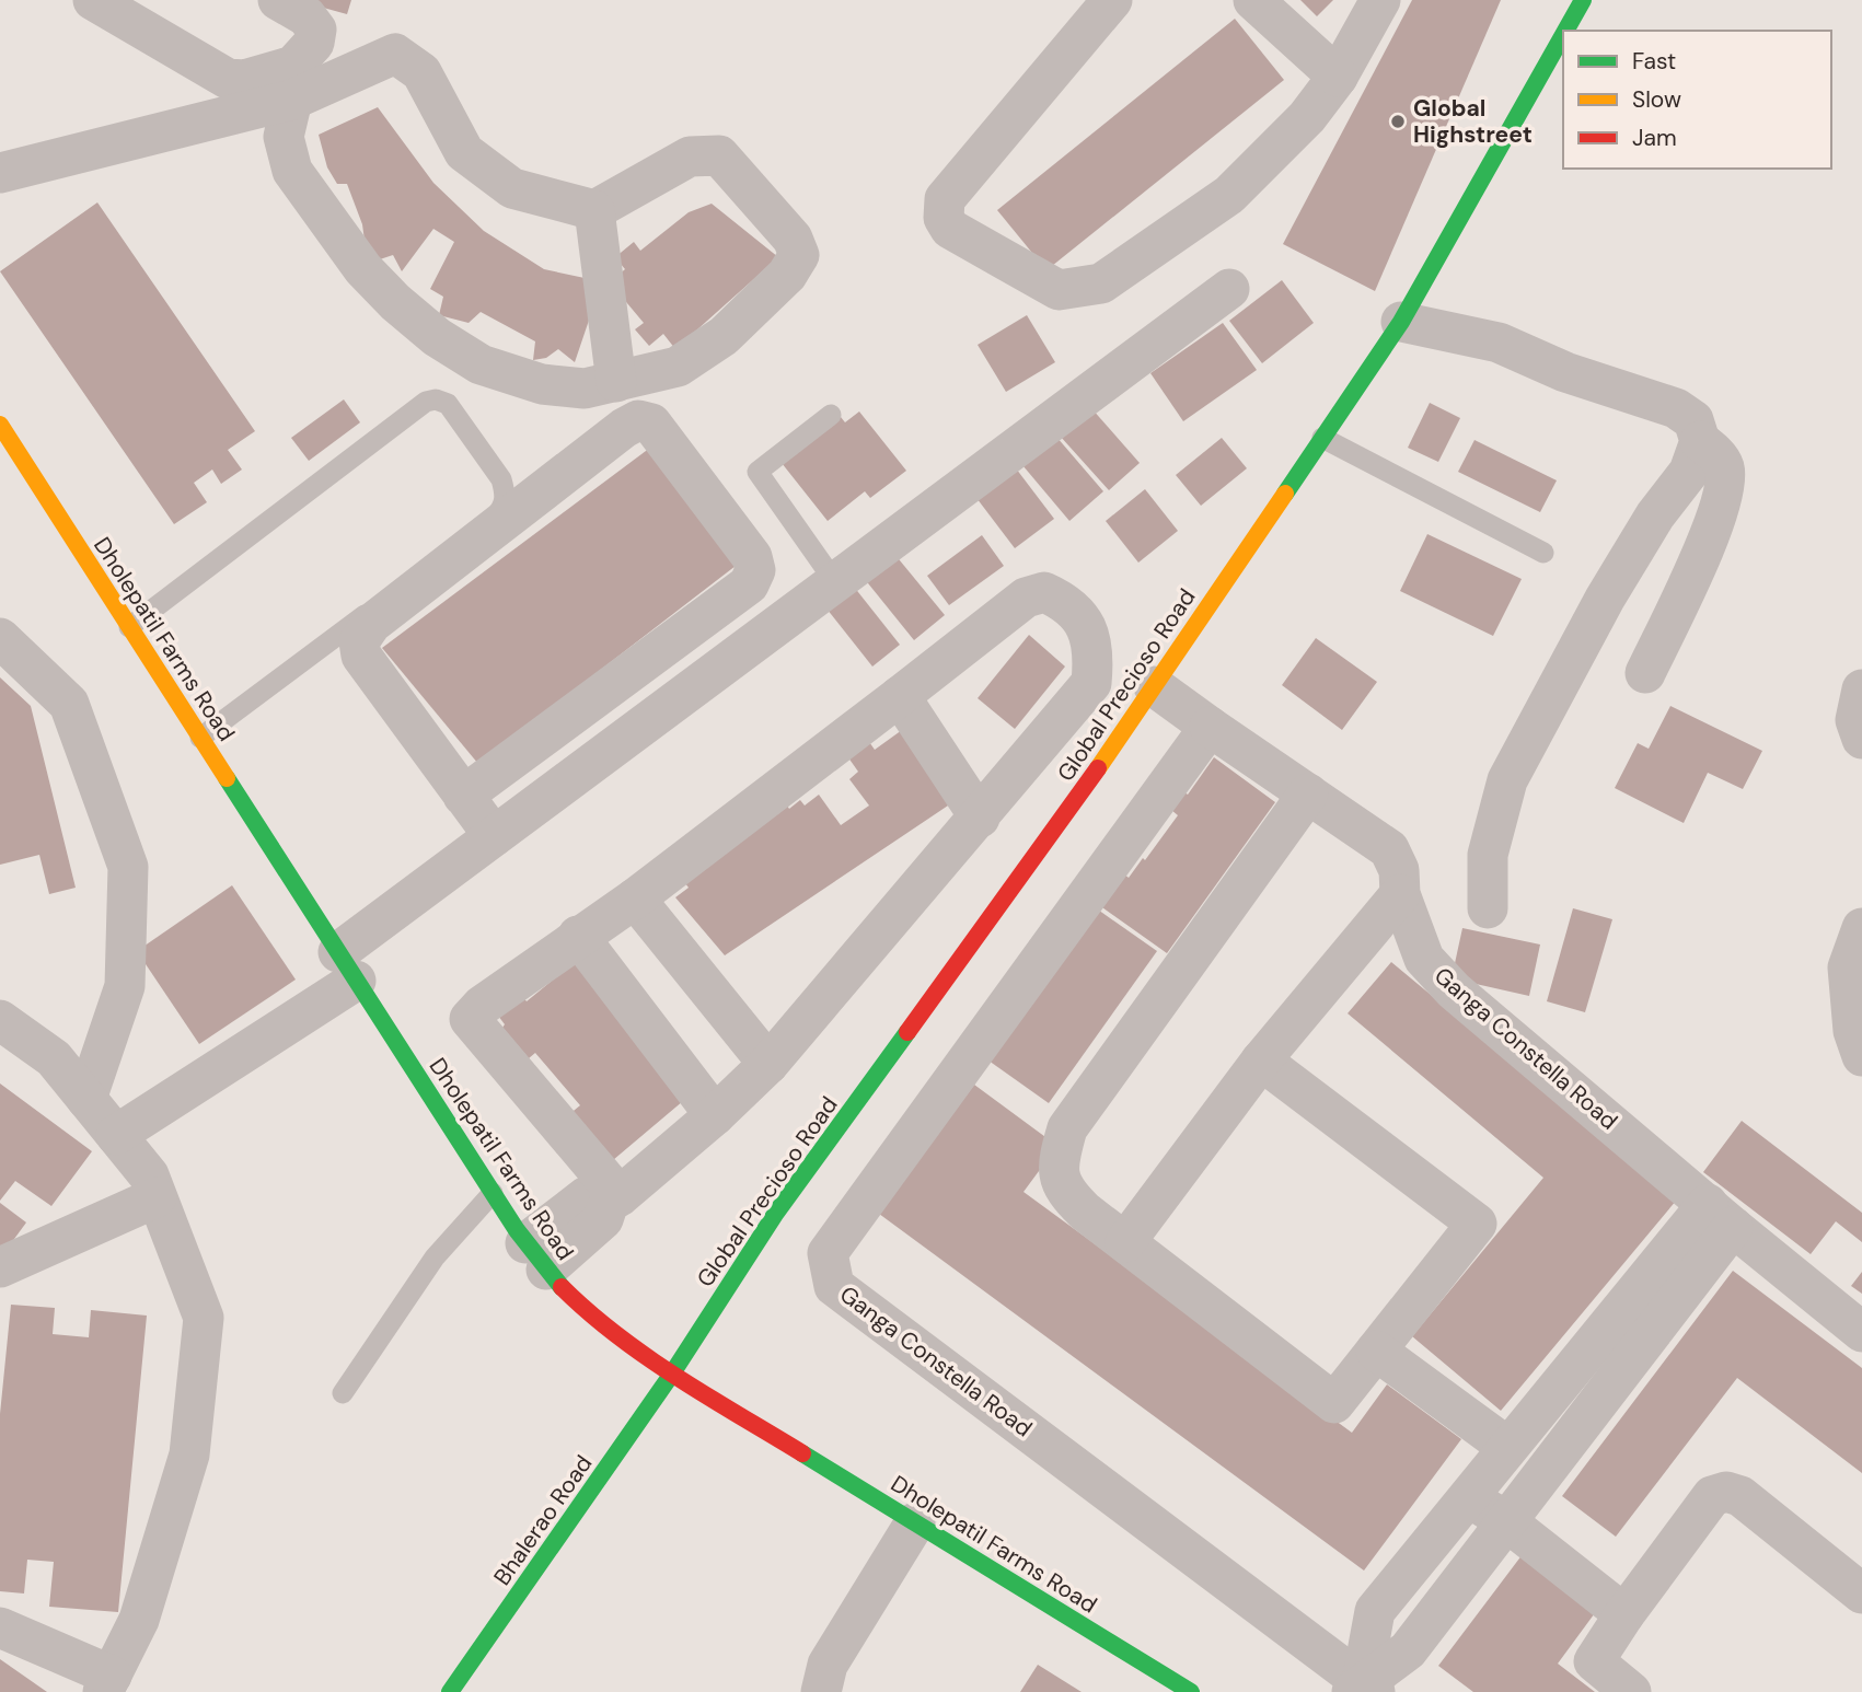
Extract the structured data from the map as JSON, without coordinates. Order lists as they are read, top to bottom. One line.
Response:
{"streets":{"street":["Dholepatil Farms Road","Global Precioso Road","Ganga Constella Road","Bhalerao Road"]},"crossings":[["Dholepatil Farms Road","Global Precioso Road"],["Dholepatil Farms Road","Bhalerao Road"],["Global Precioso Road","Ganga Constella Road"],["Global Precioso Road","Bhalerao Road"]],"places":["Global Highstreet"],"legend":["Fast","Slow","Jam"]}
